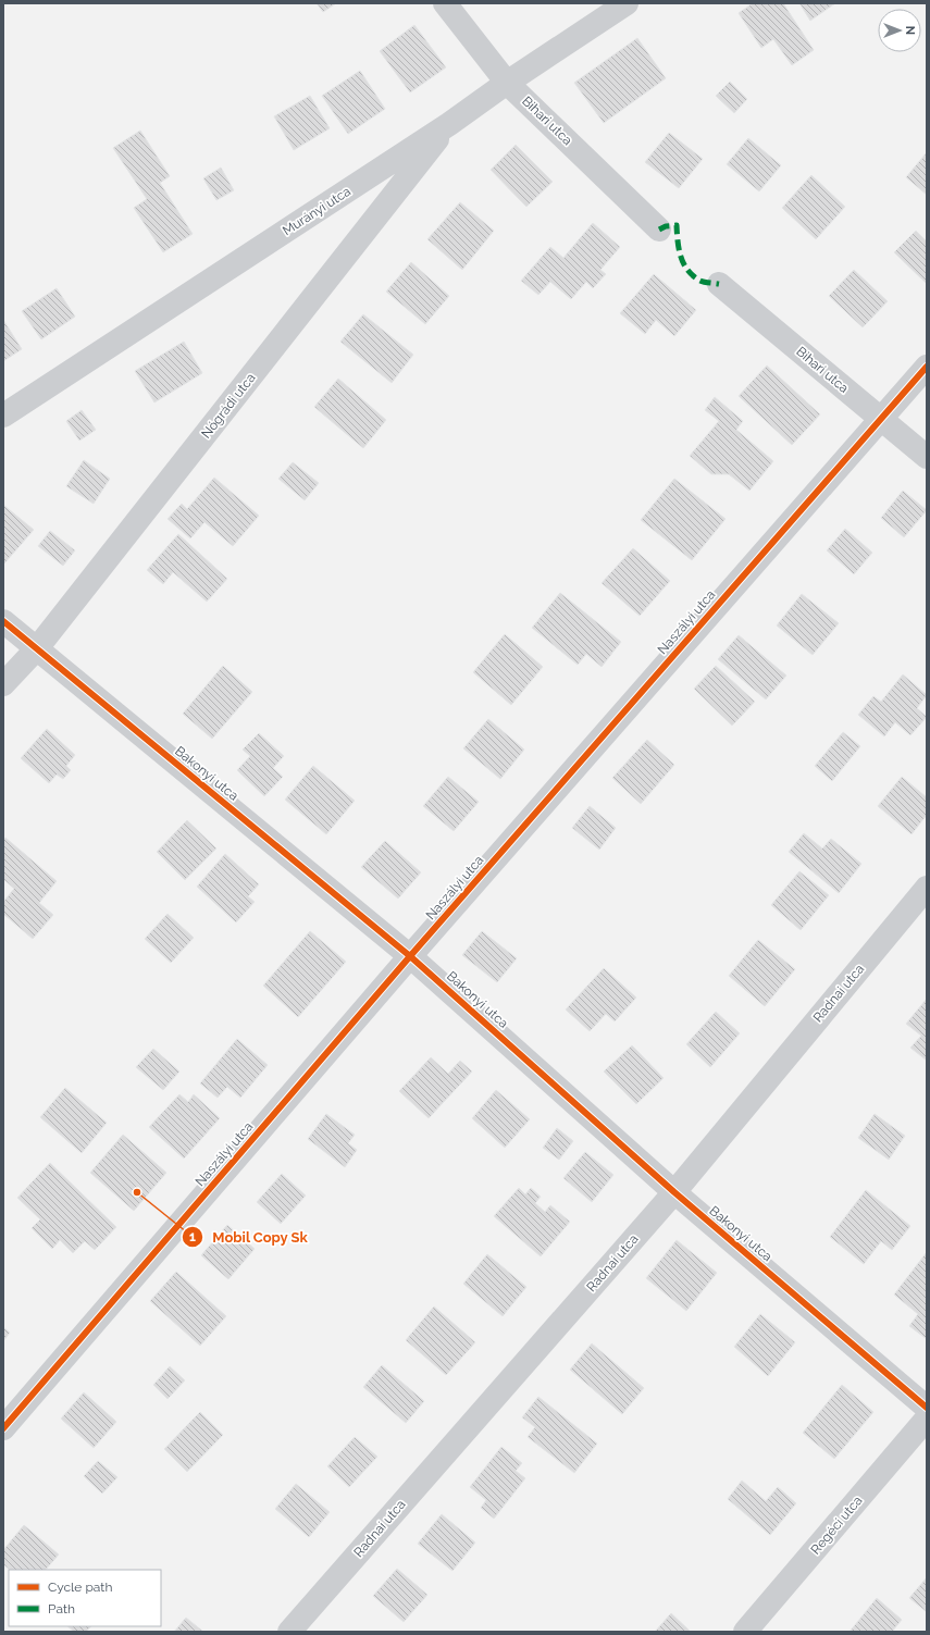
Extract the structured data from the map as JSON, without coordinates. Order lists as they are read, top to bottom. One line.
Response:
{"streets":{"street":["Bihari utca","Murányi utca","Nógrádi utca","Naszályi utca","Bakonyi utca","Radnai utca","Regéci utca"]},"crossings":[["Bihari utca","Murányi utca"],["Bihari utca","Naszályi utca"],["Murányi utca","Nógrádi utca"],["Nógrádi utca","Bakonyi utca"],["Naszályi utca","Bakonyi utca"],["Bakonyi utca","Radnai utca"]],"places":["Mobil Copy Sk"],"legend":["Cycle path","Path"],"north":"right"}
